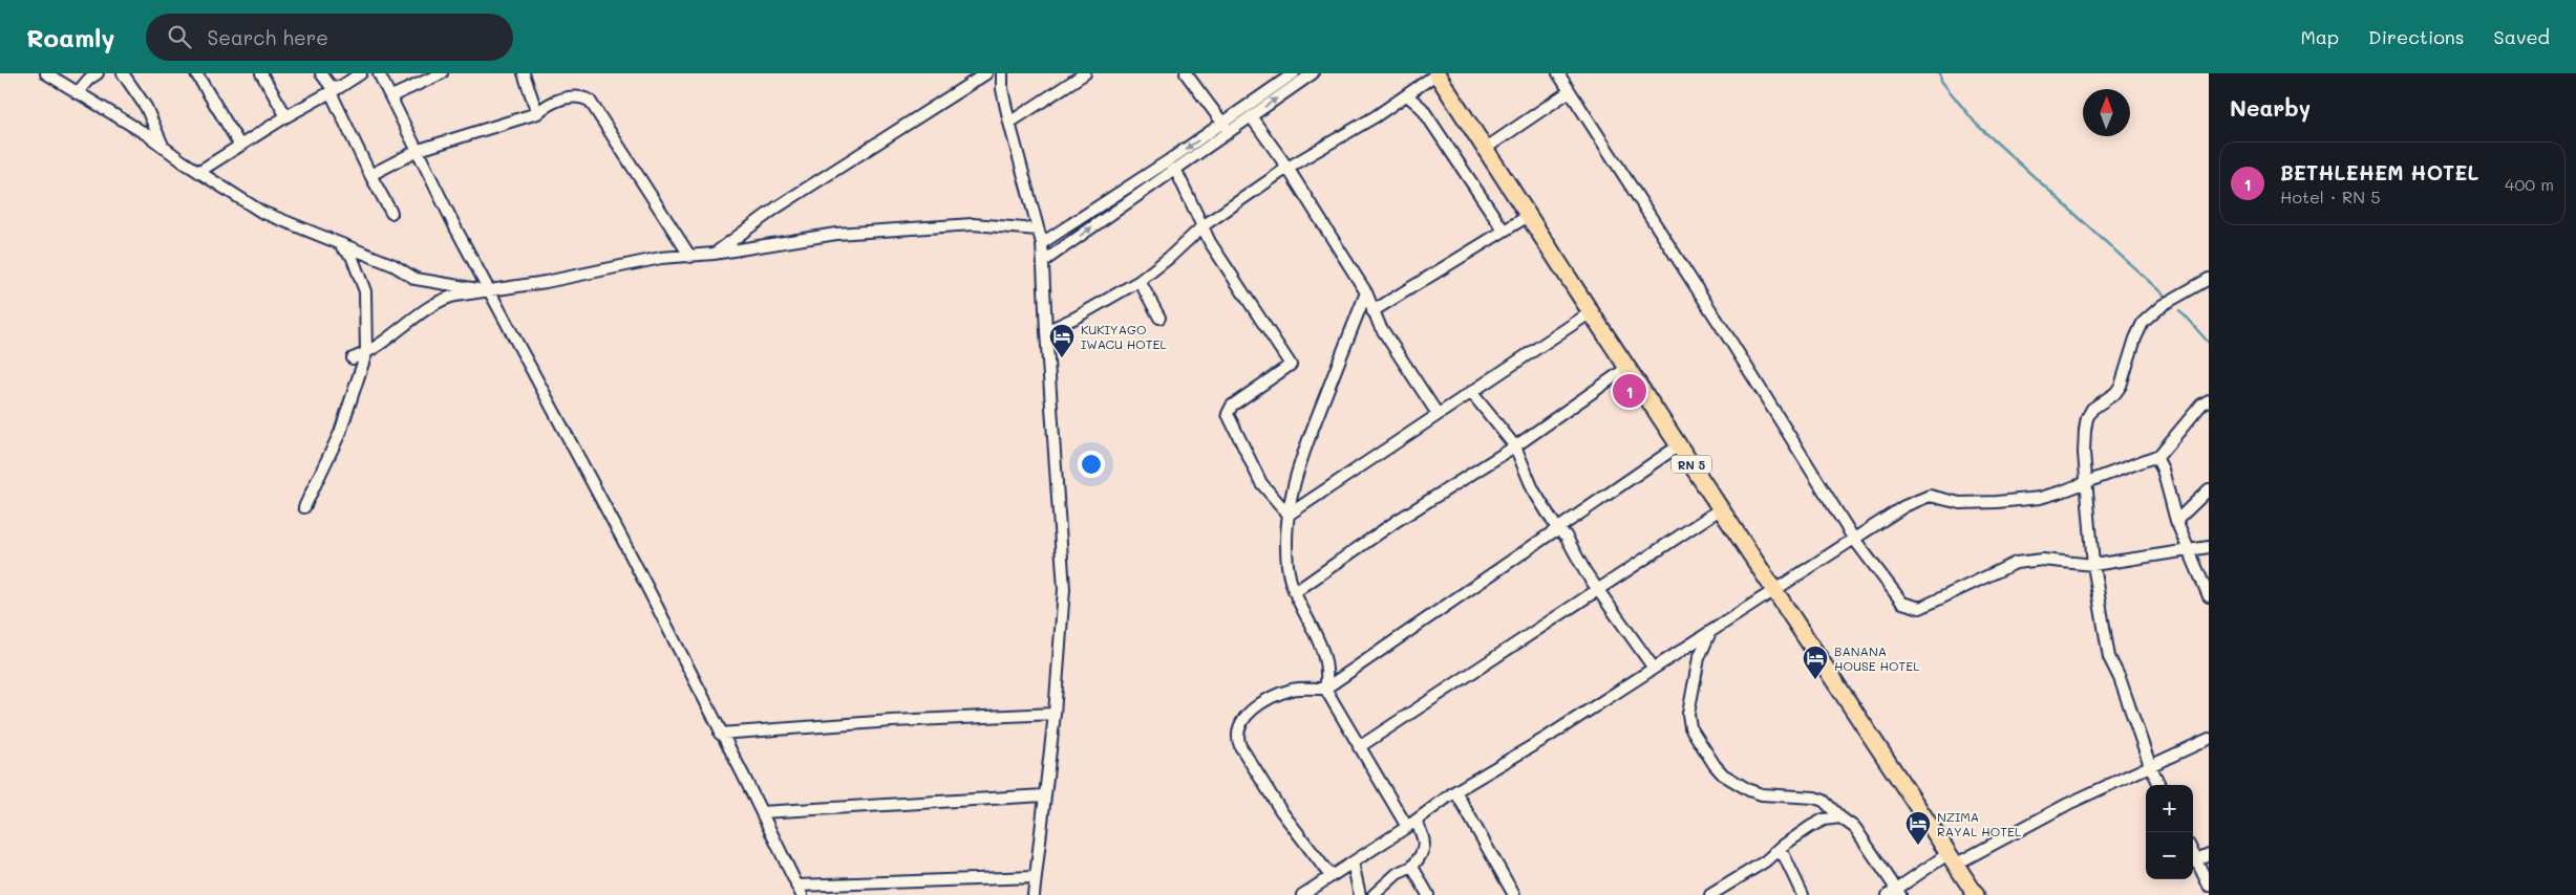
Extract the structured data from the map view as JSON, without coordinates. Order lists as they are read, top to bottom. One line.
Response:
{"streets":{"main road":["RN 5"]},"places":{"hotel":["KUKIYAGO IWACU HOTEL","BANANA HOUSE HOTEL","NZIMA RAYAL HOTEL"]},"north":"top","page":{"header":"Roamly","search":"Search here","nav":["Map","Directions","Saved"],"heading":"Nearby","list":[{"mark":"1","name":"BETHLEHEM HOTEL","note":"Hotel · RN 5","value":"400 m"}],"pins":"1","map_buttons":["+","−"]}}
